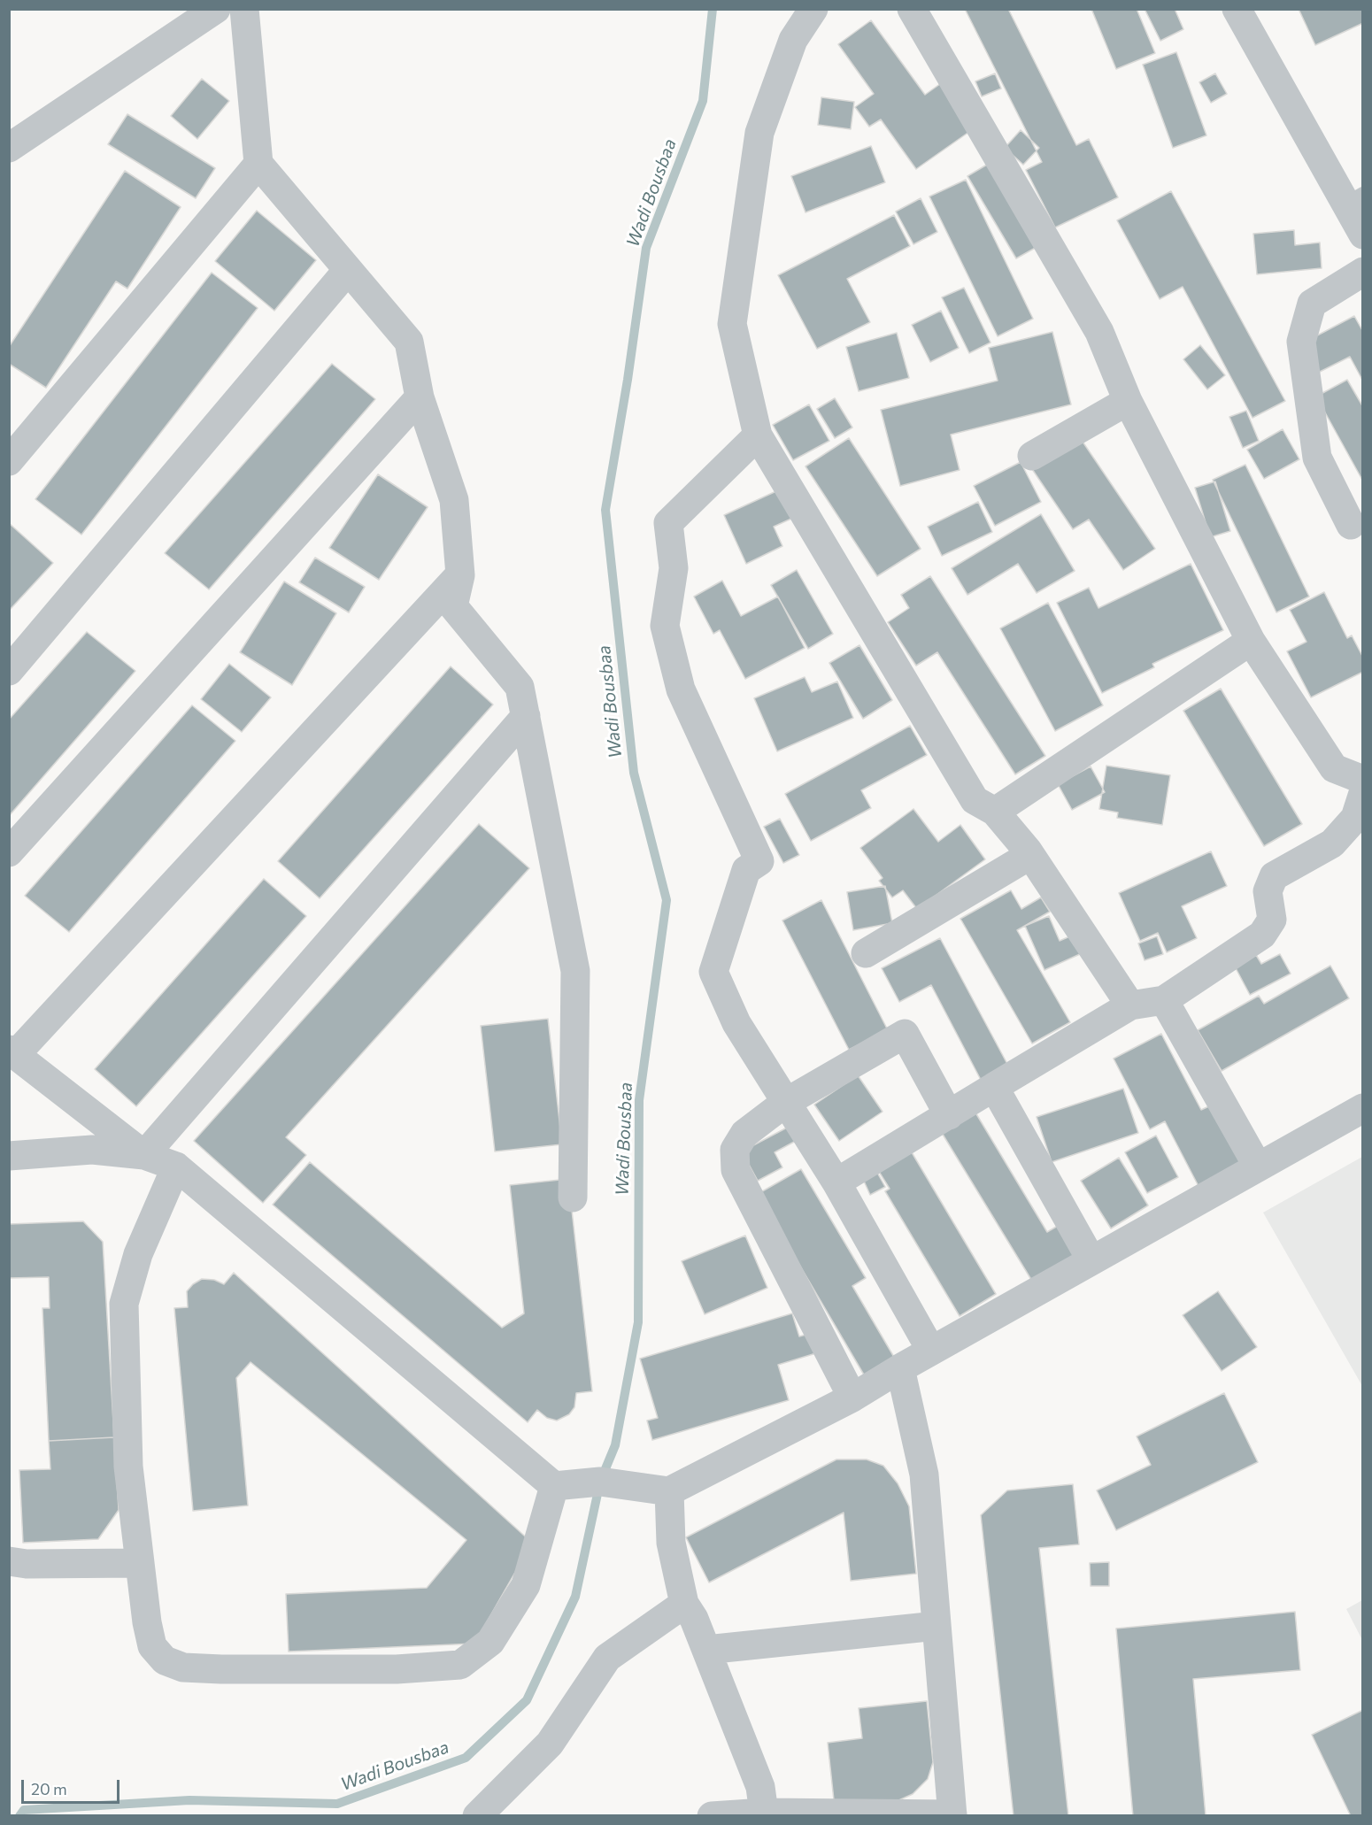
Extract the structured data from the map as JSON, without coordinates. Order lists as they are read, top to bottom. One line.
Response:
{"water":["Wadi Bousbaa"],"scale_bar":"20 m"}
